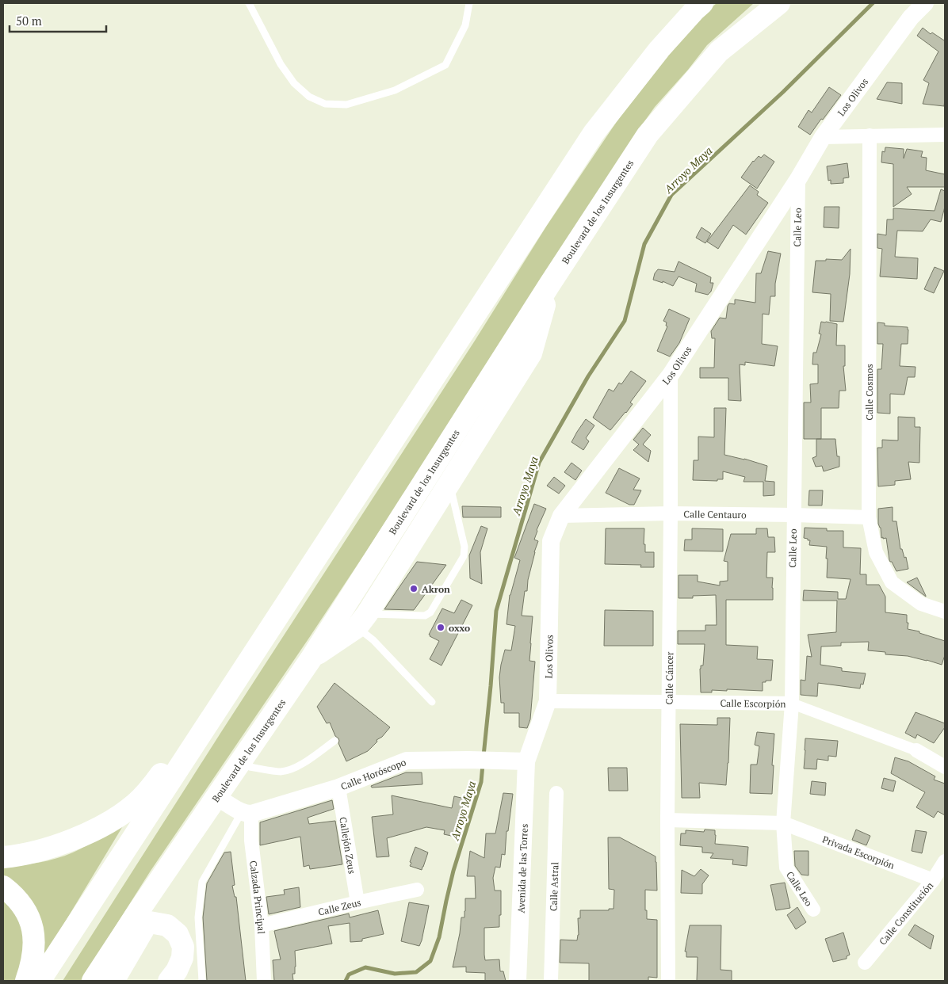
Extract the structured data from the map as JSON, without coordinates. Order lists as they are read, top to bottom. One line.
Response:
{"streets":{"highway":["Boulevard de los Insurgentes"],"street":["Los Olivos","Calle Leo","Calle Cosmos","Calle Centauro","Calle Cáncer","Calle Escorpión","Calle Horóscopo","Callejón Zeus","Privada Escorpión","Avenida de las Torres","Calle Astral","Calzada Principal","Calle Zeus","Calle Constitución"]},"crossings":[["Los Olivos","Calle Leo"],["Los Olivos","Calle Centauro"],["Los Olivos","Calle Cáncer"],["Los Olivos","Calle Escorpión"],["Los Olivos","Calle Horóscopo"],["Los Olivos","Avenida de las Torres"],["Calle Leo","Calle Centauro"],["Calle Leo","Calle Escorpión"],["Calle Leo","Privada Escorpión"],["Calle Cosmos","Calle Centauro"],["Calle Centauro","Calle Cáncer"],["Calle Cáncer","Calle Escorpión"],["Calle Horóscopo","Callejón Zeus"],["Calle Horóscopo","Avenida de las Torres"],["Calle Horóscopo","Calzada Principal"],["Callejón Zeus","Calle Zeus"],["Privada Escorpión","Calle Constitución"],["Calzada Principal","Calle Zeus"]],"water":["Arroyo Maya"],"places":["Akron","oxxo"],"scale_bar":"50 m"}
